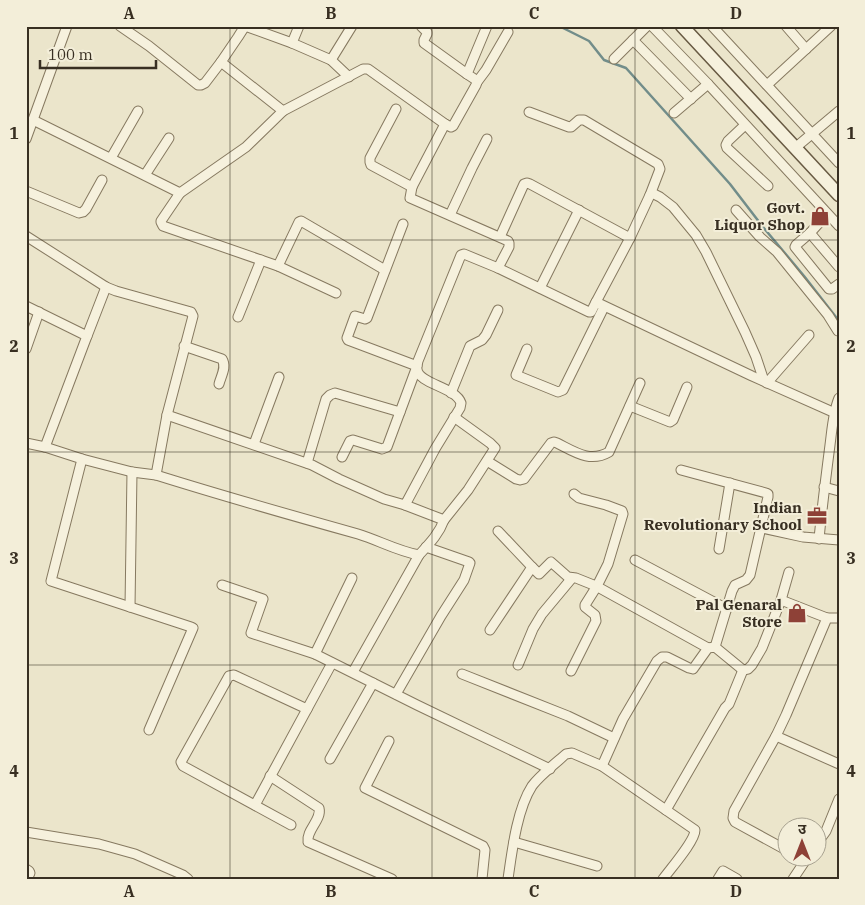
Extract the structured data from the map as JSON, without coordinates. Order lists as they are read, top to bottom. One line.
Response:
{"places":{"shop":["Govt. Liquor Shop","Pal Genaral Store"],"office":["Indian Revolutionary School"]},"scale_bar":"100 m","north":"top","grid":{"columns":["A","B","C","D"],"rows":["1","2","3","4"]}}
